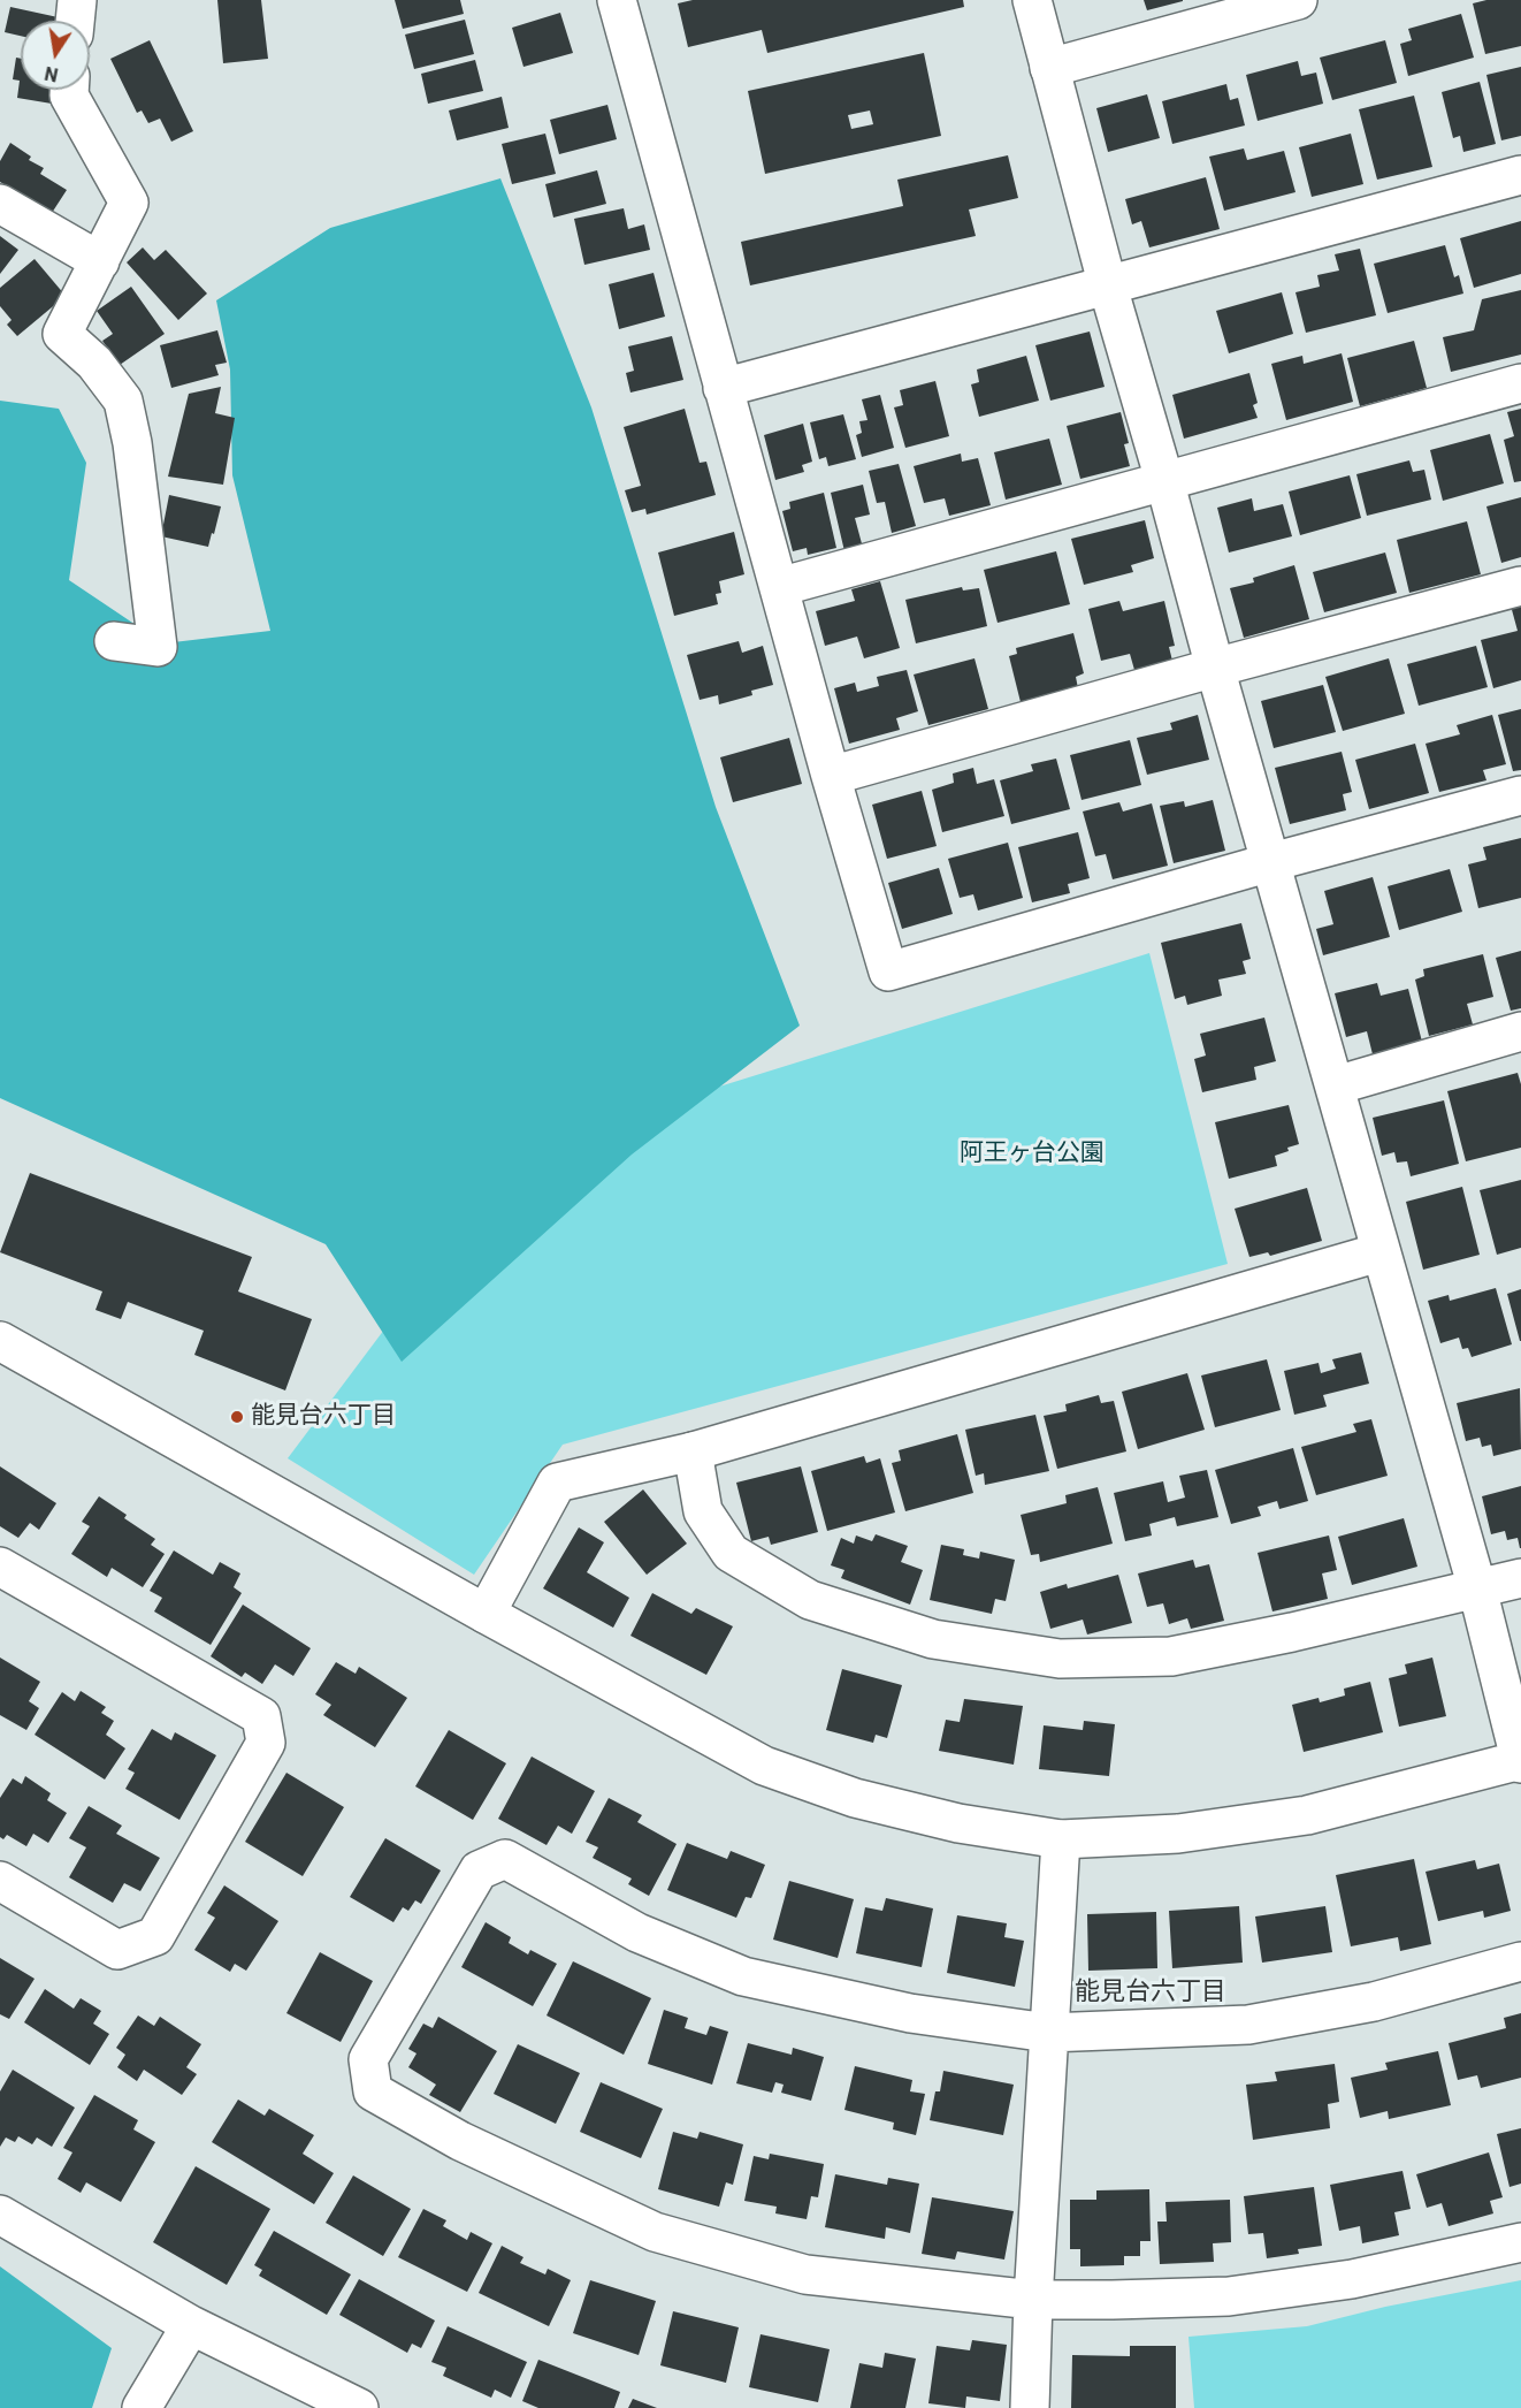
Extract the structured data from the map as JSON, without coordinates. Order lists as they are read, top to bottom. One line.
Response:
{"districts":["能見台六丁目"],"parks":["阿王ヶ台公園"],"places":["能見台六丁目"],"north":"bottom"}
